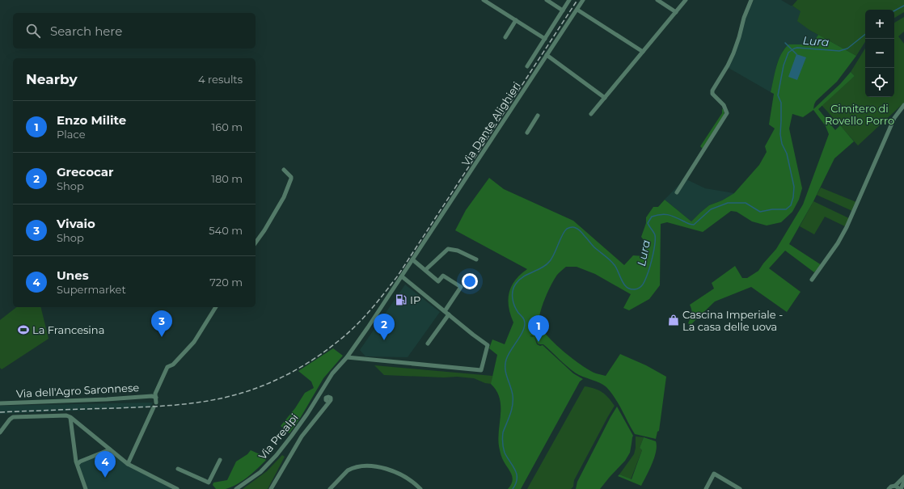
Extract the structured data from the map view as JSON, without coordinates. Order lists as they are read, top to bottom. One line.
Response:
{"streets":{"street":["Via Dante Alighieri","Via dell'Agro Saronnese","Via Prealpi"]},"crossings":[["Via Dante Alighieri","Via Prealpi"]],"water":["Lura"],"parks":["Cimitero di Rovello Porro"],"places":{"fuel station":["IP"],"shop":["Cascina Imperiale - La casa delle uova"],"sports":["La Francesina"]},"page":{"map_buttons":["+","−"],"search":"Search here","heading":["Nearby","4 results"],"list":[{"mark":"1","name":"Enzo Milite","note":"Place","value":"160 m"},{"mark":"2","name":"Grecocar","note":"Shop","value":"180 m"},{"mark":"3","name":"Vivaio","note":"Shop","value":"540 m"},{"mark":"4","name":"Unes","note":"Supermarket","value":"720 m"}],"pins":["3","2","1","4"]}}
